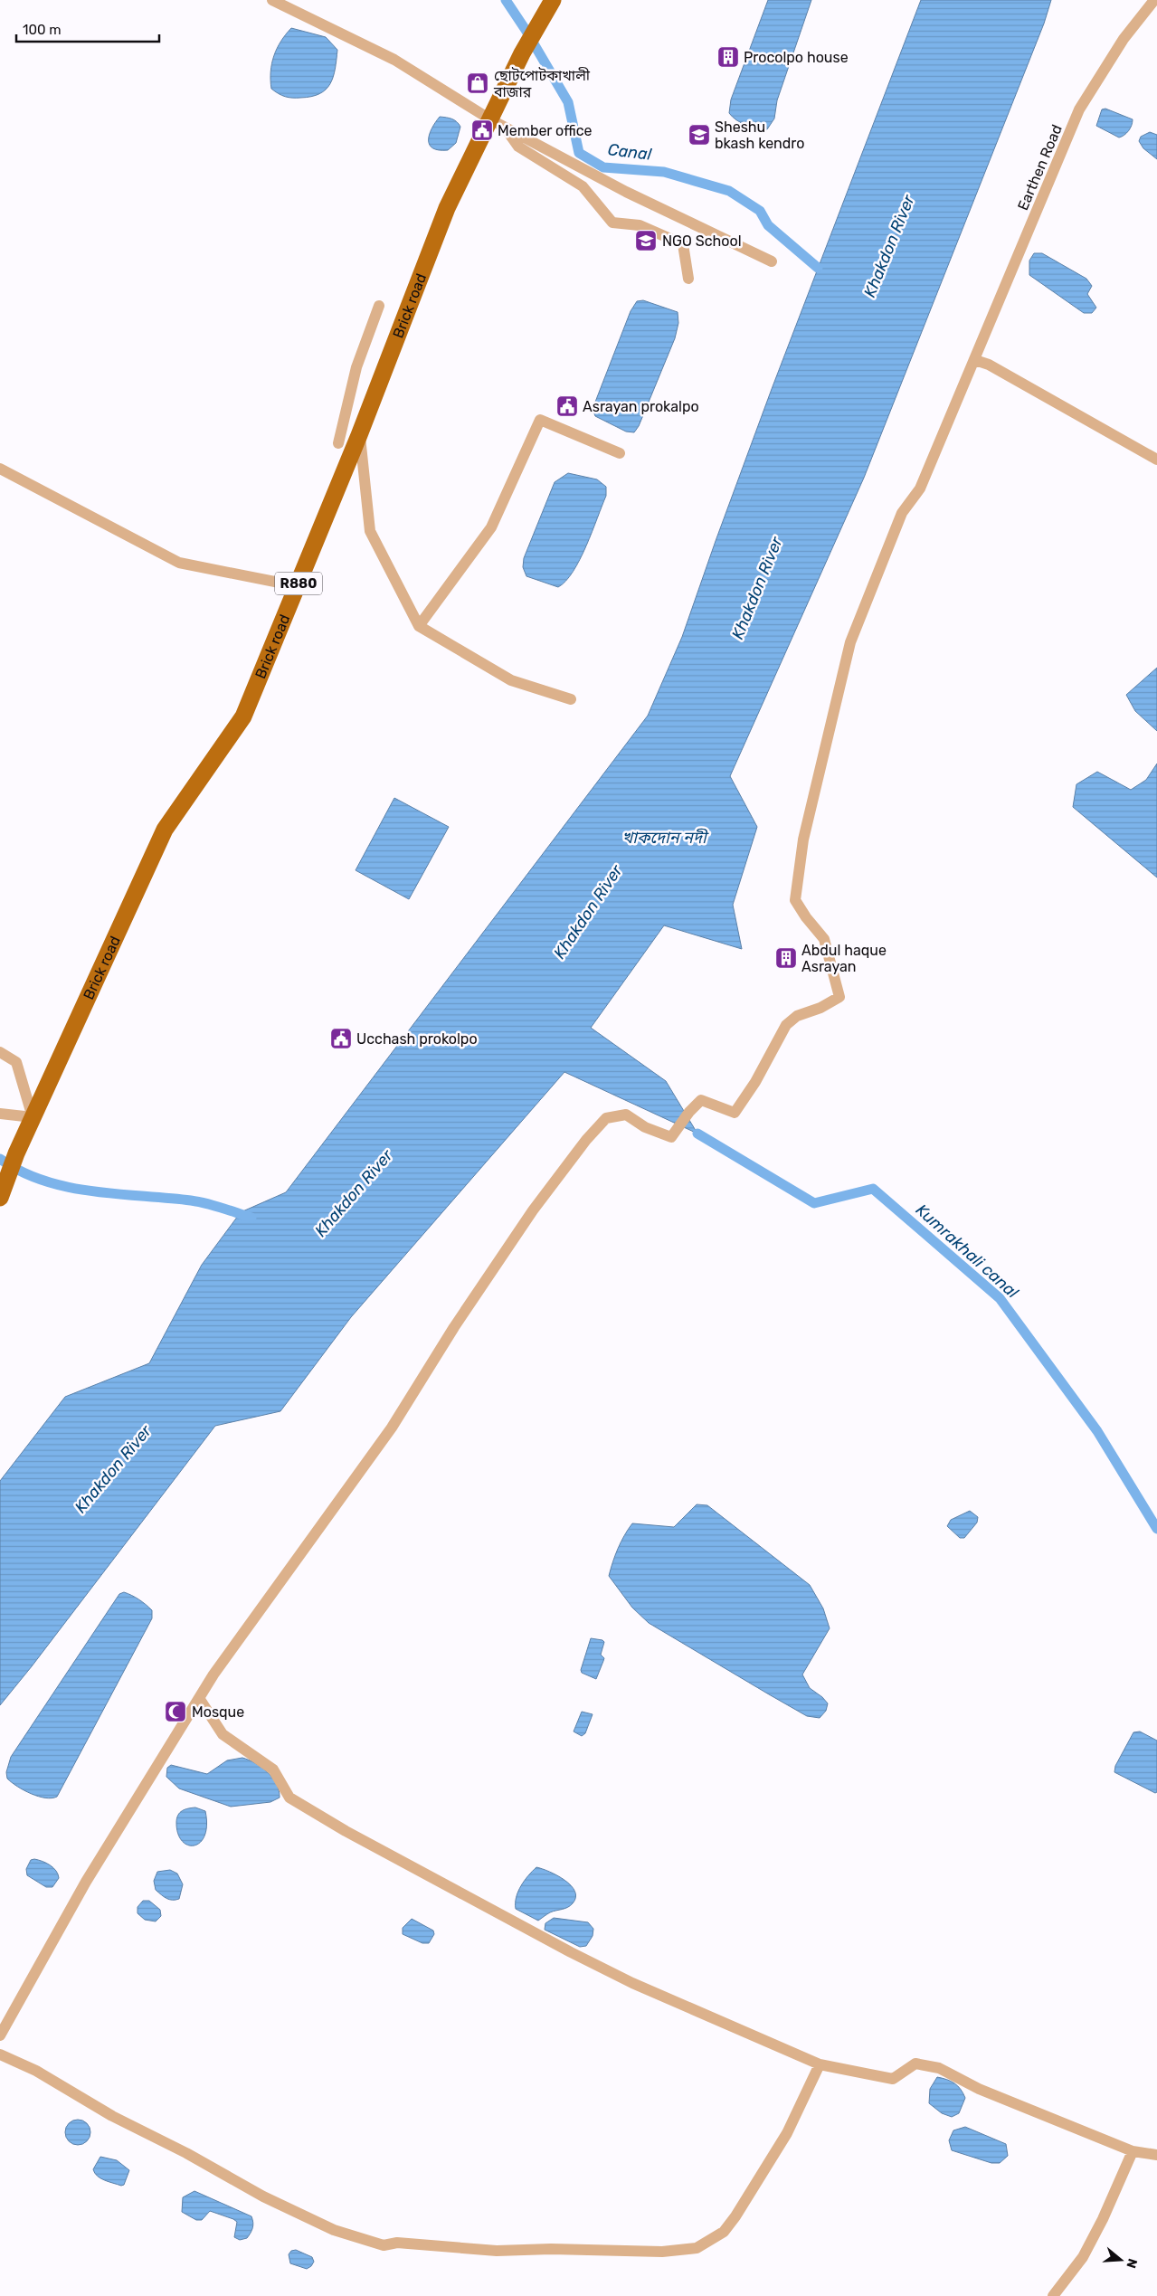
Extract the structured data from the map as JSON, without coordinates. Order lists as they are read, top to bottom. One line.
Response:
{"streets":{"main road":["Brick road","R880"],"street":["Earthen Road"]},"water":["Canal","Khakdon River","খাকদোন নদী","Kumrakhali canal"],"places":{"building":["Procolpo house","Abdul haque Asrayan"],"shop":["ছোটপোটকাখালী বাজার"],"public building":["Member office","Asrayan prokalpo","Ucchash prokolpo"],"school or university":["Sheshu bkash kendro","NGO School"],"mosque":["Mosque"]},"scale_bar":"100 m","north":"right"}
